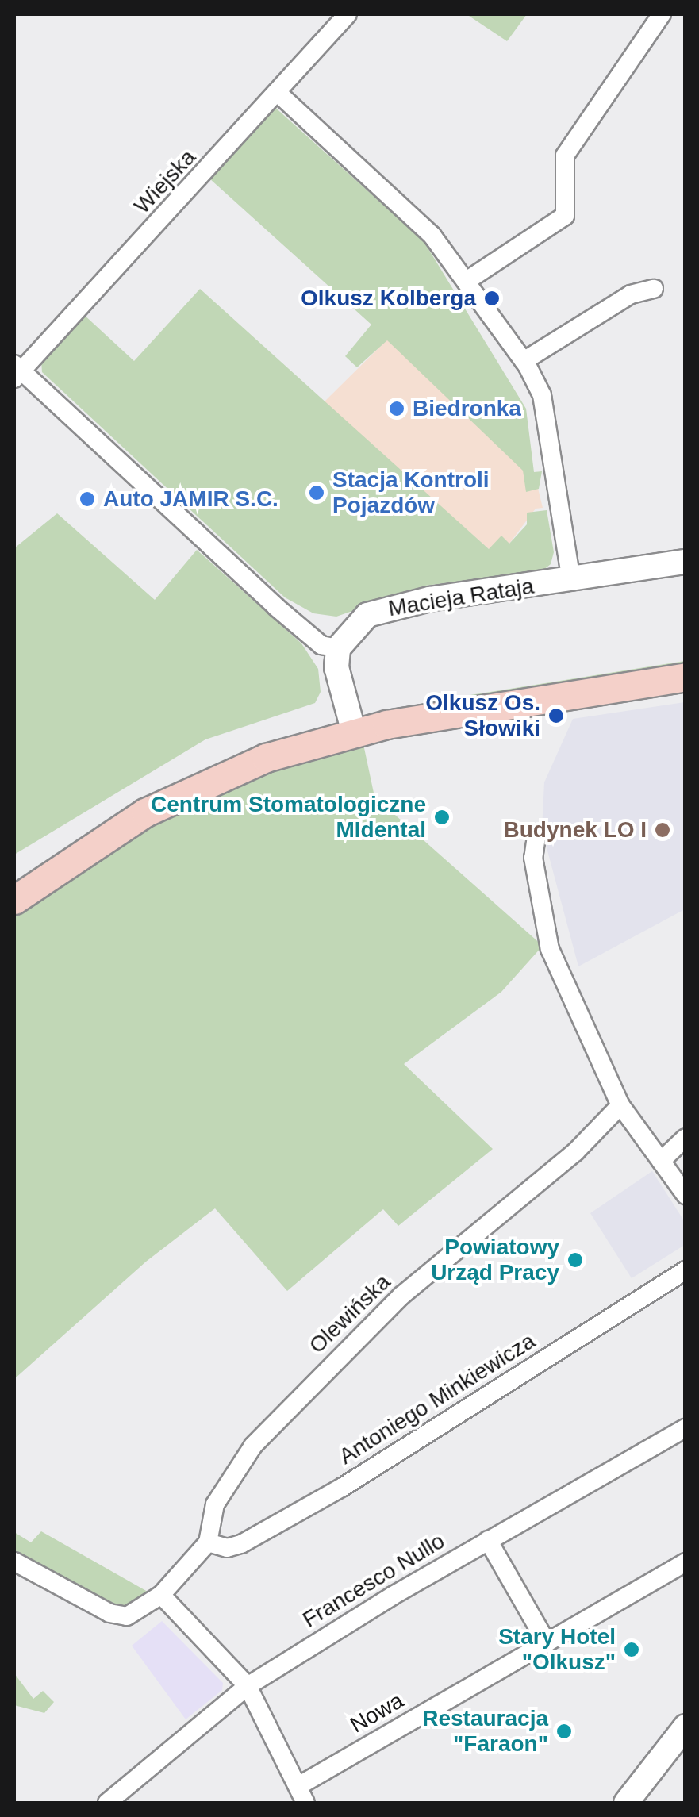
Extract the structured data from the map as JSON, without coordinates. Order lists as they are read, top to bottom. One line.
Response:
{"streets":{"street":["Wiejska","Macieja Rataja","Olewińska","Antoniego Minkiewicza","Francesco Nullo","Nowa"]},"crossings":[["Olewińska","Antoniego Minkiewicza"]],"places":["Olkusz Kolberga","Biedronka","Stacja Kontroli Pojazdów","Auto JAMIR S.C.","Olkusz Os. Słowiki","Centrum Stomatologiczne MIdental","Budynek LO I","Powiatowy Urząd Pracy","Stary Hotel \"Olkusz\"","Restauracja \"Faraon\""]}
